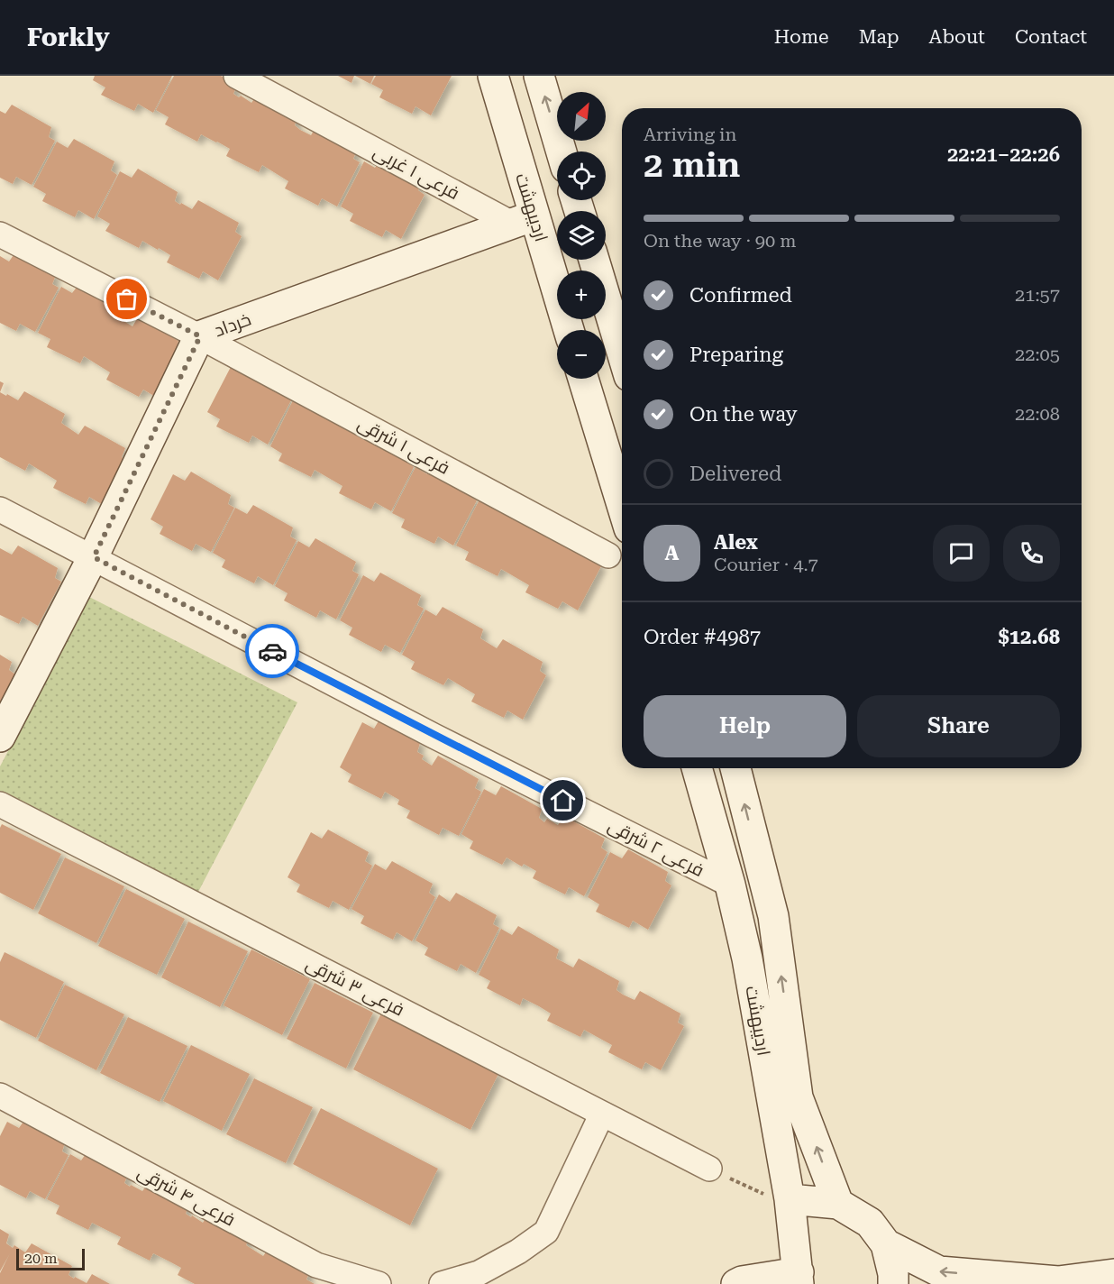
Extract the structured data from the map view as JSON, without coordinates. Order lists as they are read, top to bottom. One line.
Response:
{"streets":{"street":["فرعی ۱ غربی","اردیبهشت","خرداد","فرعی ۱ شرقی","فرعی ۲ شرقی","فرعی ۳ شرقی","فرعی ۴ شرقی"]},"crossings":[["فرعی ۱ غربی","اردیبهشت"],["فرعی ۱ غربی","خرداد"],["اردیبهشت","خرداد"],["اردیبهشت","فرعی ۲ شرقی"],["خرداد","فرعی ۱ شرقی"],["خرداد","فرعی ۲ شرقی"]],"scale_bar":"20 m","north":"top right","page":{"header":"Forkly","nav":["Home","Map","About","Contact"],"map_buttons":["+","−"],"heading":["2 min","Arriving in","22:21–22:26"],"panel":["Alex","Courier · 4.7","Order #4987","$12.68"],"bar":"On the way · 90 m","list":[["Confirmed","21:57"],["Preparing","22:05"],["On the way","22:08"],"Delivered"],"round":"A","buttons":["Help","Share"],"scale":"20 m"}}
